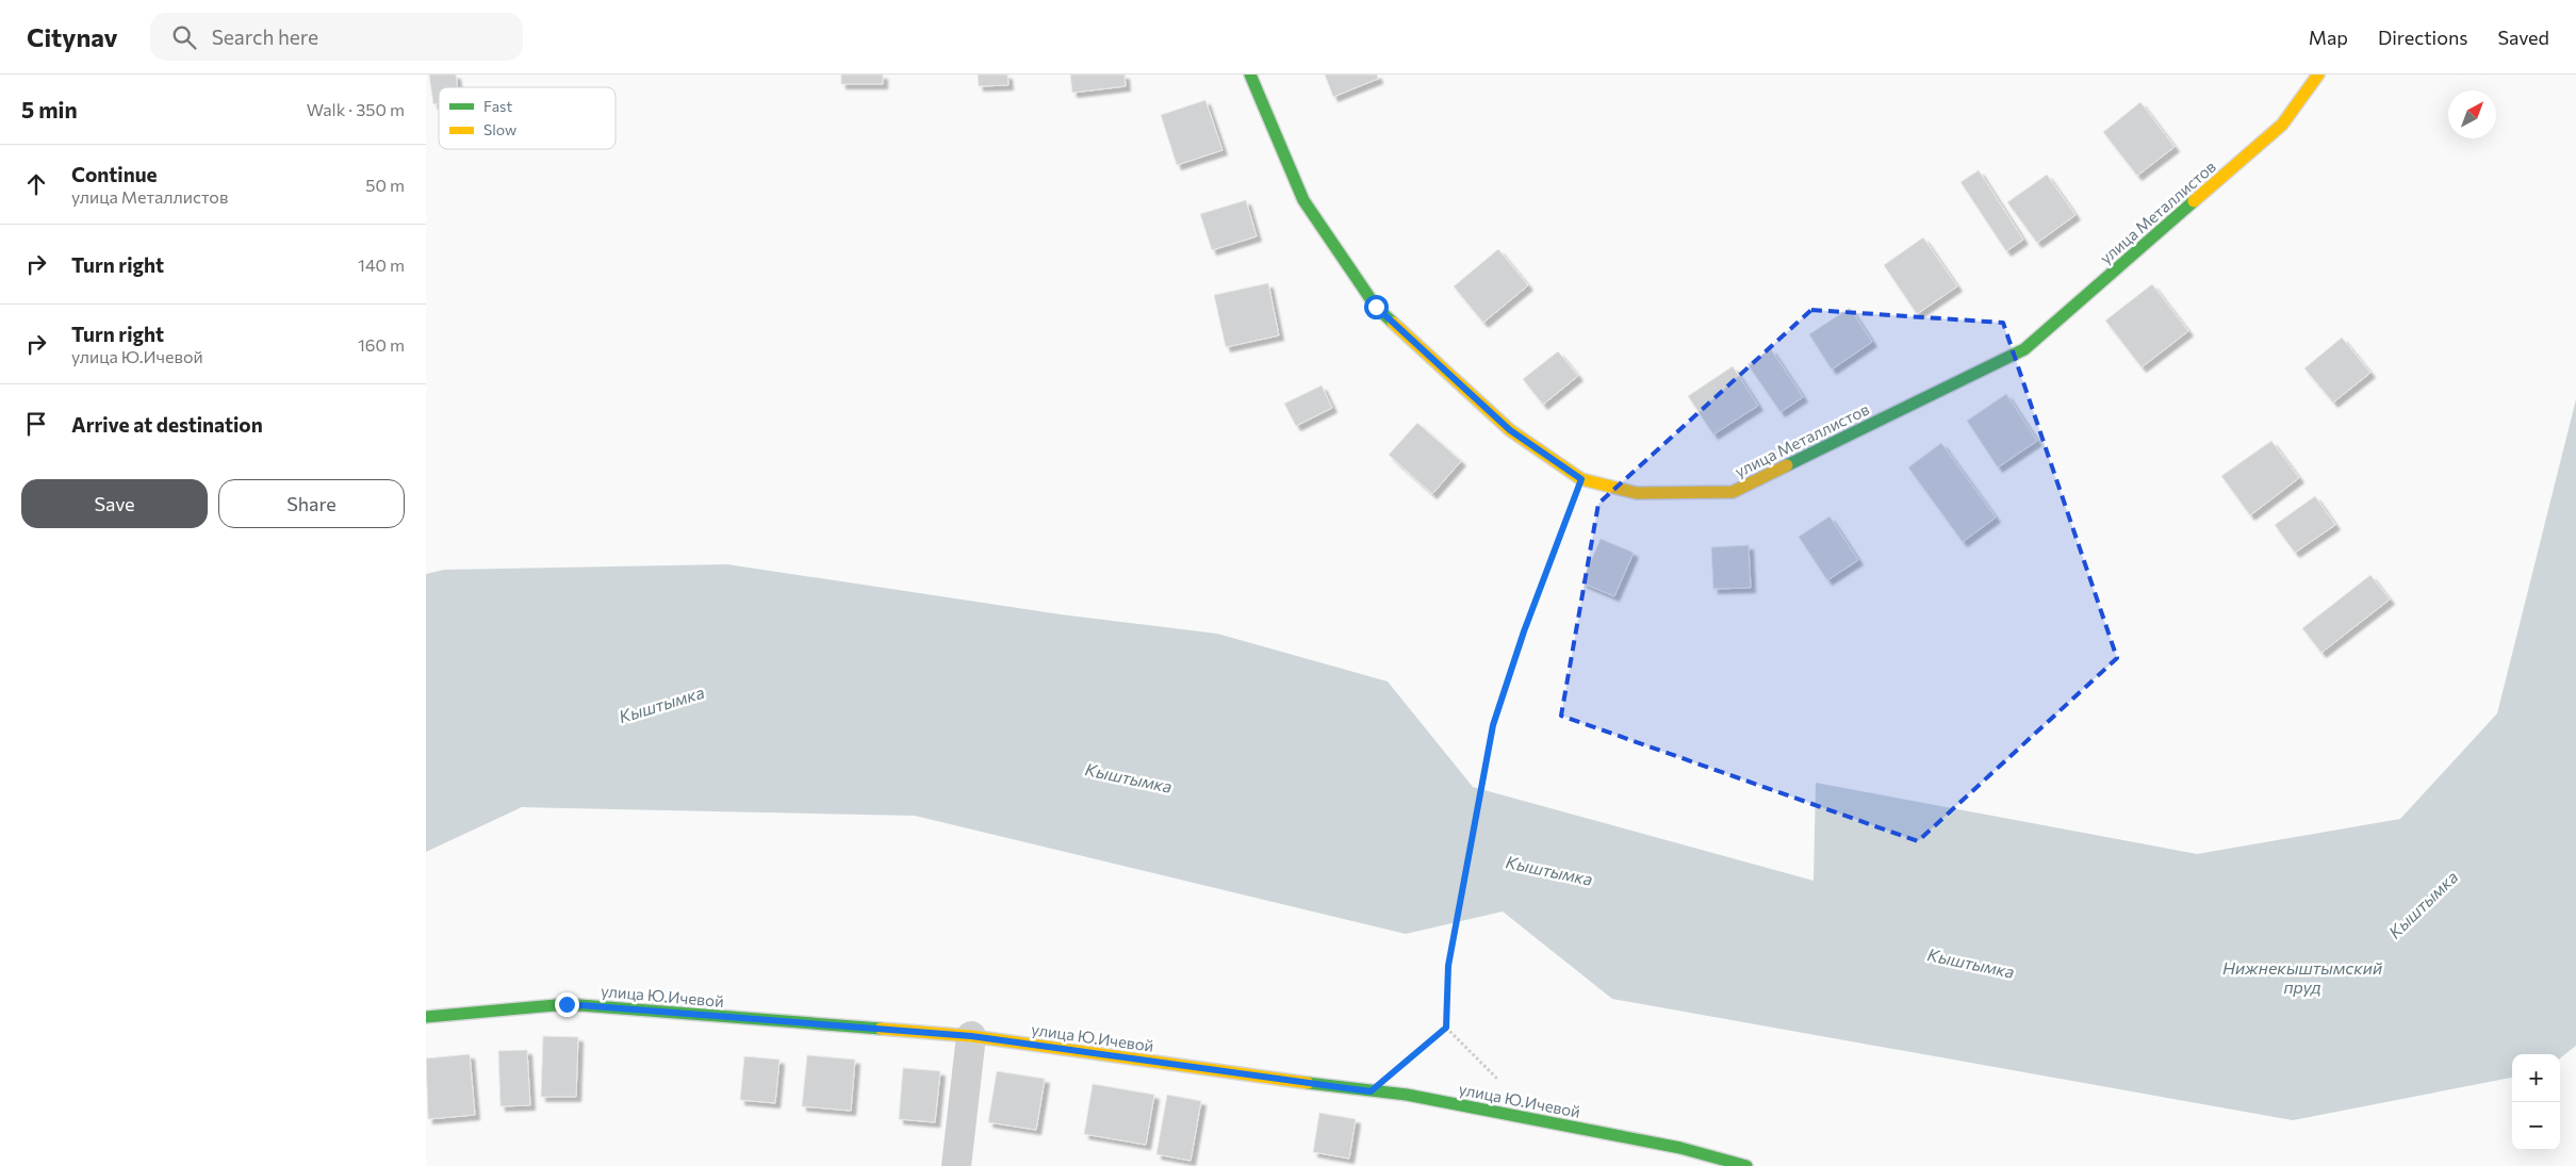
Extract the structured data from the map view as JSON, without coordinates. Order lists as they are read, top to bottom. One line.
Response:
{"streets":{"street":["улица Металлистов","улица Ю.Ичевой"]},"water":["Кыштымка","Нижнекыштымский пруд"],"legend":["Fast","Slow"],"north":"top right","page":{"header":"Citynav","search":"Search here","nav":["Map","Directions","Saved"],"heading":["5 min","Walk · 350 m"],"list":[["Continue","улица Металлистов","50 m"],["Turn right","140 m"],["Turn right","улица Ю.Ичевой","160 m"],"Arrive at destination"],"buttons":["Save","Share"],"map_buttons":["+","−"]}}
